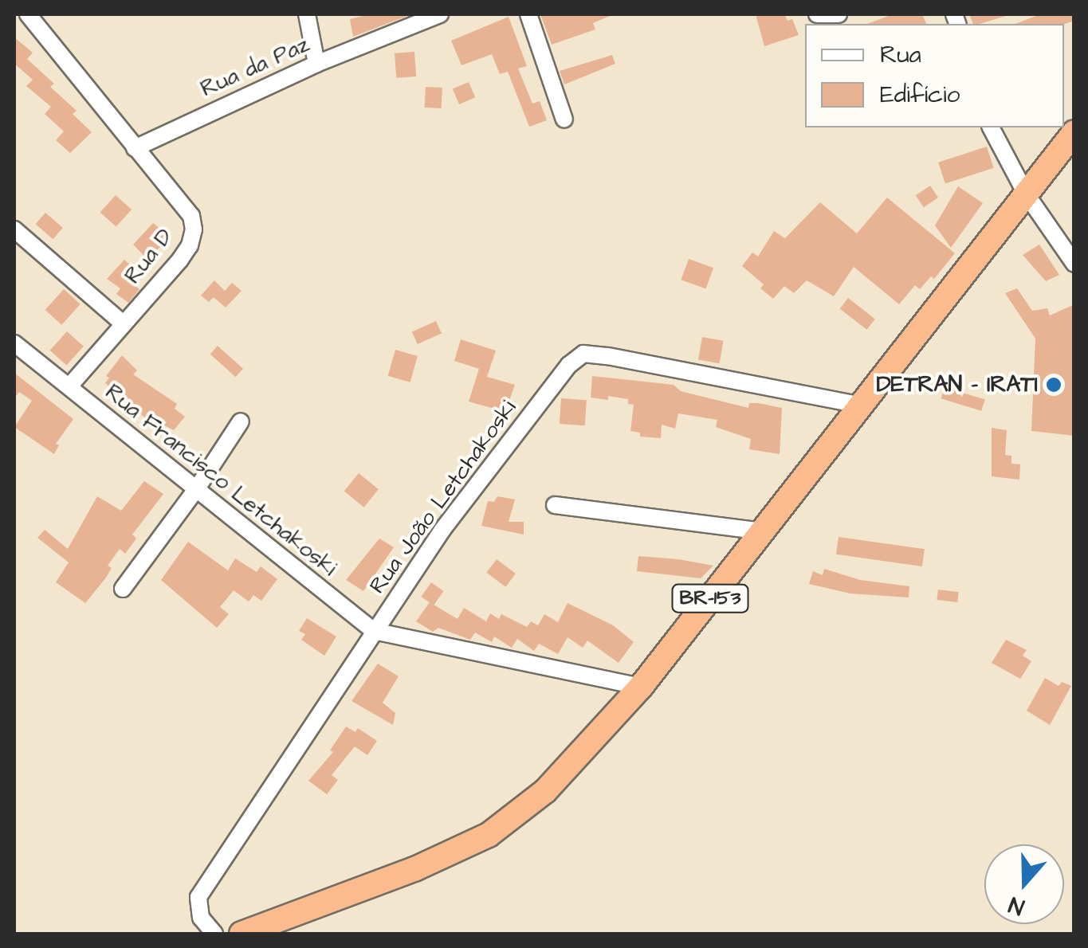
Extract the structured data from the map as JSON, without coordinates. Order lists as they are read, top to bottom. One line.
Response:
{"streets":{"highway":["BR-153"],"street":["Rua da Paz","Rua D","Rua Francisco Letchakoski","Rua João Letchakoski"]},"crossings":[["Rua da Paz","Rua D"],["Rua D","Rua Francisco Letchakoski"],["Rua Francisco Letchakoski","Rua João Letchakoski"],["Rua Francisco Letchakoski","BR-153"],["Rua João Letchakoski","BR-153"]],"places":["DETRAN - IRATI"],"legend":["Rua","Edifício"],"north":"bottom"}
